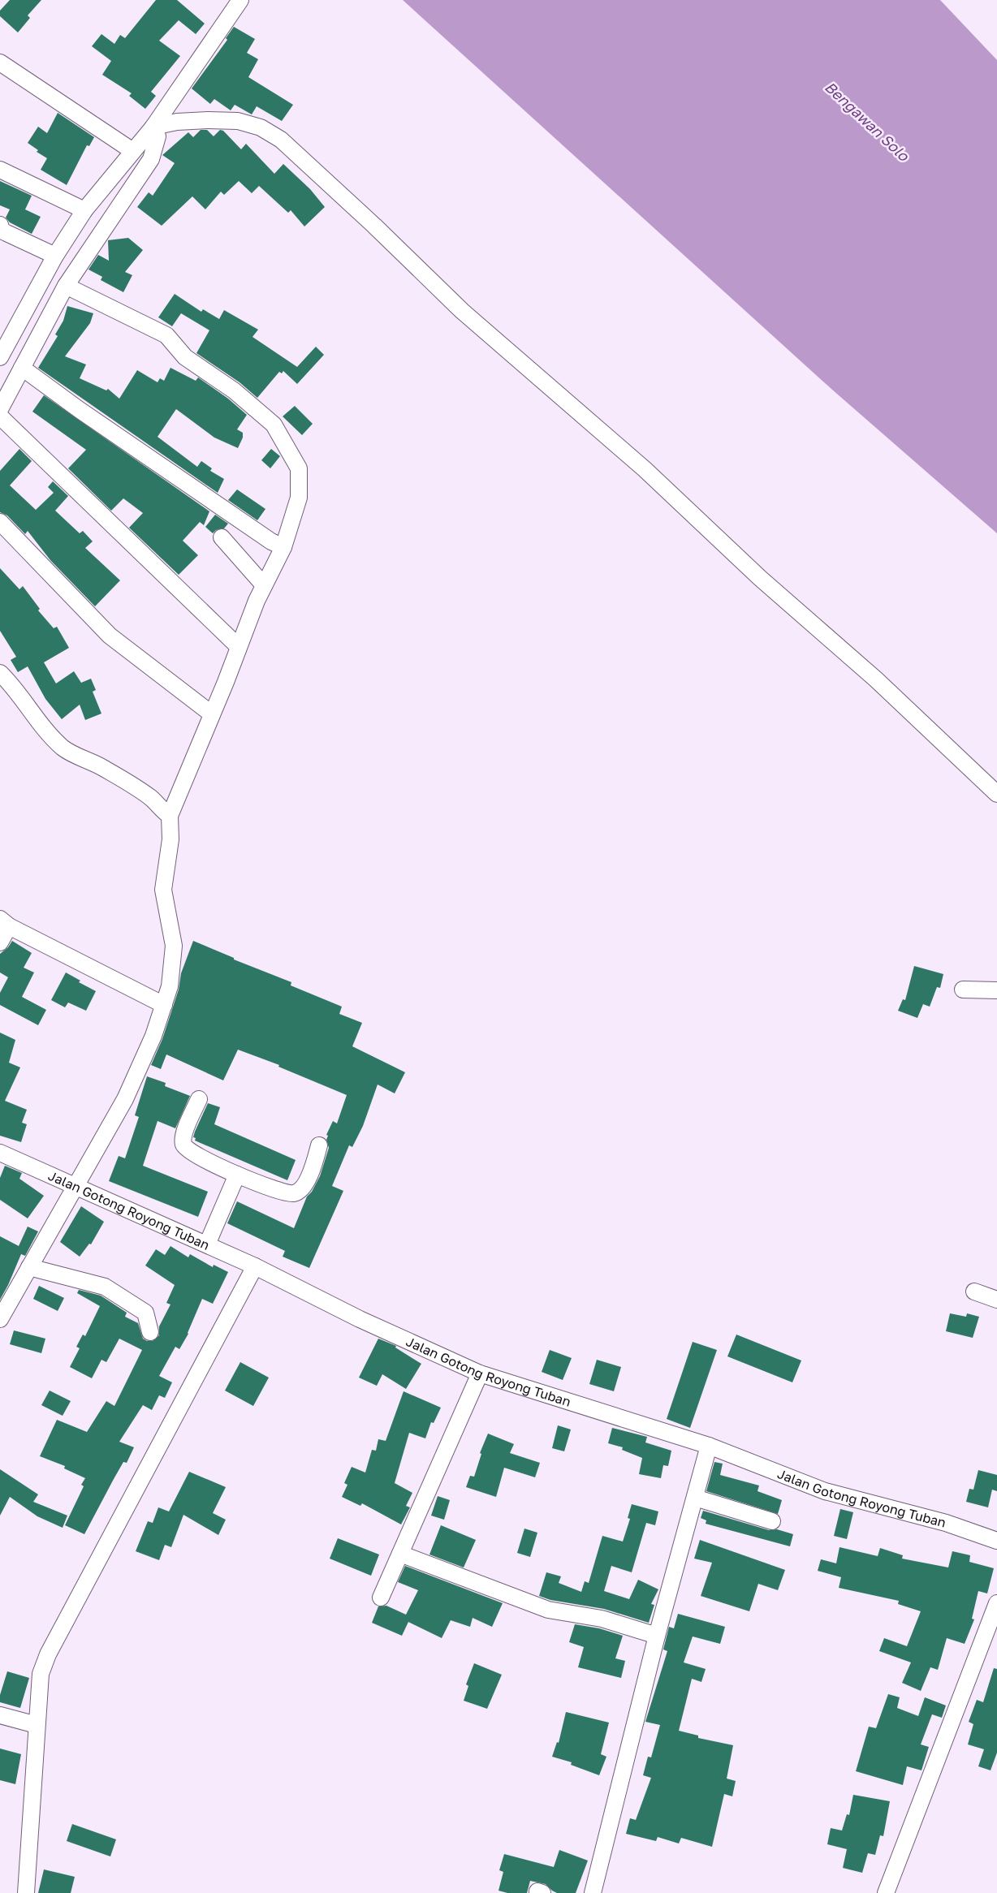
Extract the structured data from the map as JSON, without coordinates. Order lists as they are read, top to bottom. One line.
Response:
{"streets":{"street":["Jalan Gotong Royong Tuban"]},"water":["Bengawan Solo"]}
